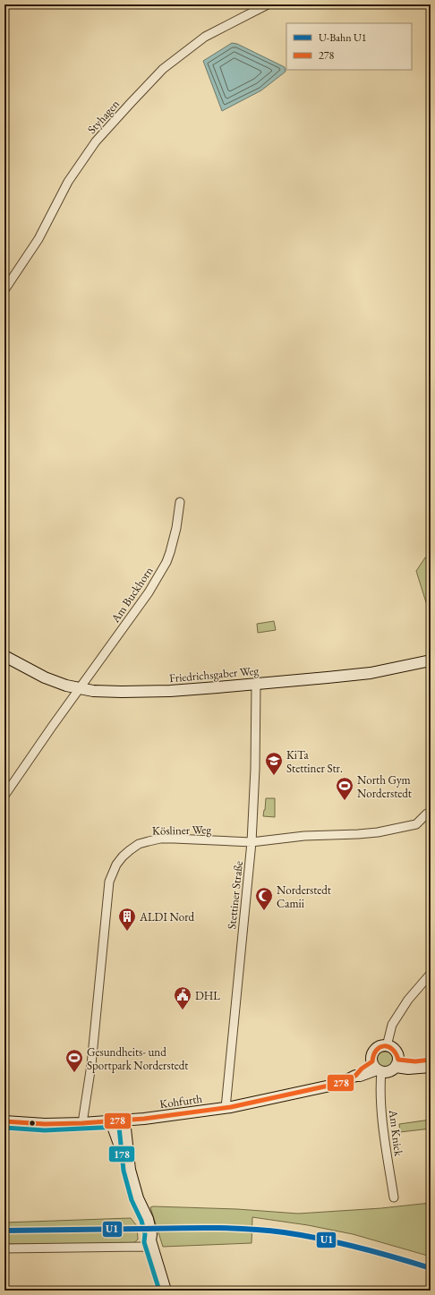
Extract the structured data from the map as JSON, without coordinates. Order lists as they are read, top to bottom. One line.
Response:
{"streets":{"street":["Styhagen","Am Buckhorn","Friedrichsgaber Weg","Kösliner Weg","Stettiner Straße","Kohfurth","Am Knick"]},"crossings":[["Am Buckhorn","Friedrichsgaber Weg"],["Friedrichsgaber Weg","Stettiner Straße"],["Kösliner Weg","Stettiner Straße"],["Kösliner Weg","Kohfurth"],["Stettiner Straße","Kohfurth"],["Kohfurth","Am Knick"]],"places":{"school or university":["KiTa Stettiner Str."],"sports":["North Gym Norderstedt","Gesundheits- und Sportpark Norderstedt"],"mosque":["Norderstedt Camii"],"building":["ALDI Nord"],"public building":["DHL"]},"lines":["transit line 278","transit line 178","metro line U1"],"legend":["U-Bahn U1","278"]}
